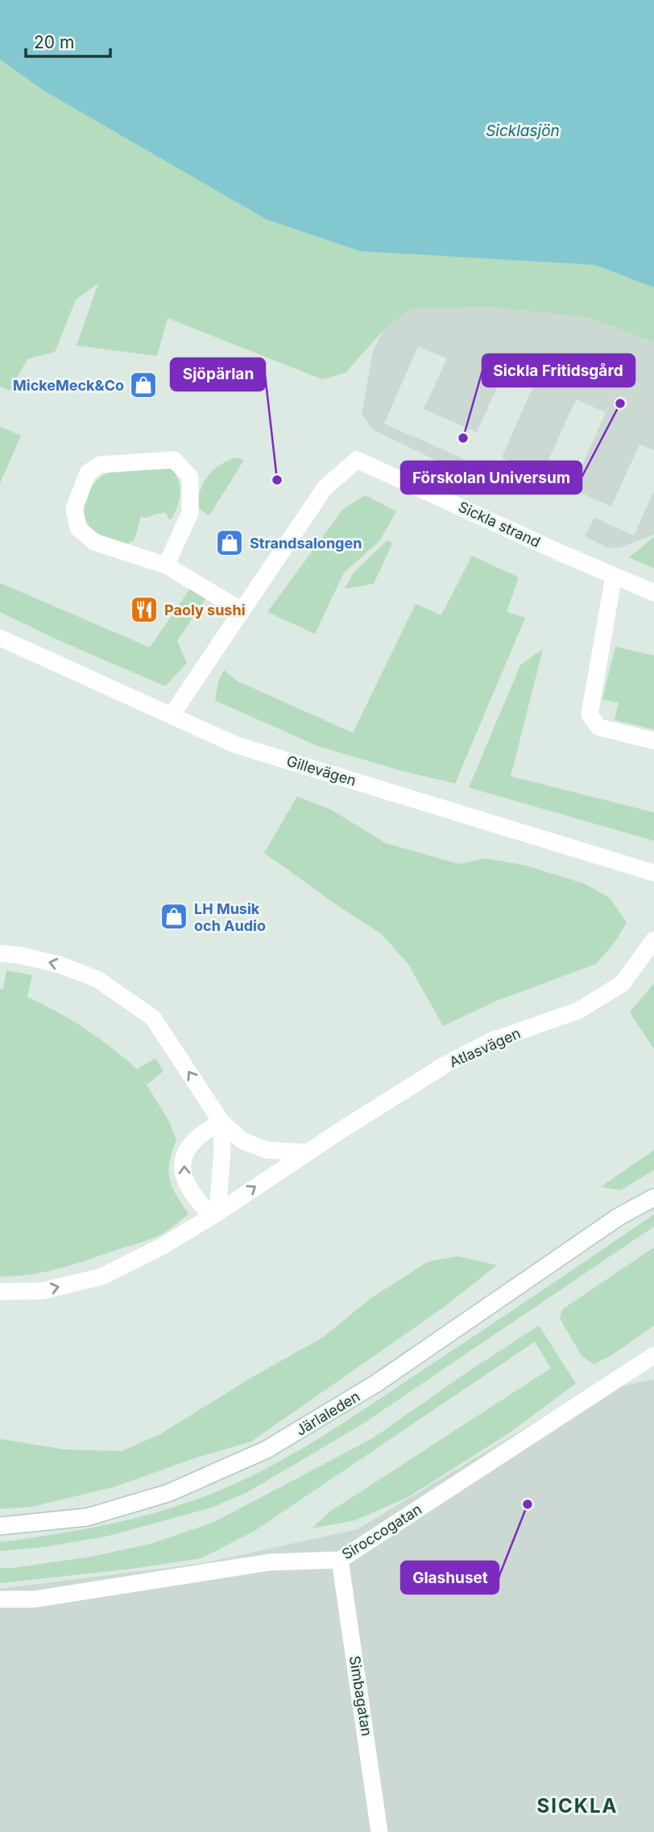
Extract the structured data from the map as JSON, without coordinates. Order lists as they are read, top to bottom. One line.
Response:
{"streets":{"street":["Sickla strand","Gillevägen","Atlasvägen","Järlaleden","Siroccogatan","Simbagatan"]},"crossings":[["Sickla strand","Gillevägen"],["Siroccogatan","Simbagatan"]],"one_way":["Atlasvägen"],"districts":["SICKLA"],"water":["Sicklasjön"],"places":{"shop":["MickeMeck&Co","Strandsalongen","LH Musik och Audio"],"other":["Förskolan Universum","Sickla Fritidsgård","Sjöpärlan","Glashuset"],"restaurant":["Paoly sushi"]},"scale_bar":"20 m"}
